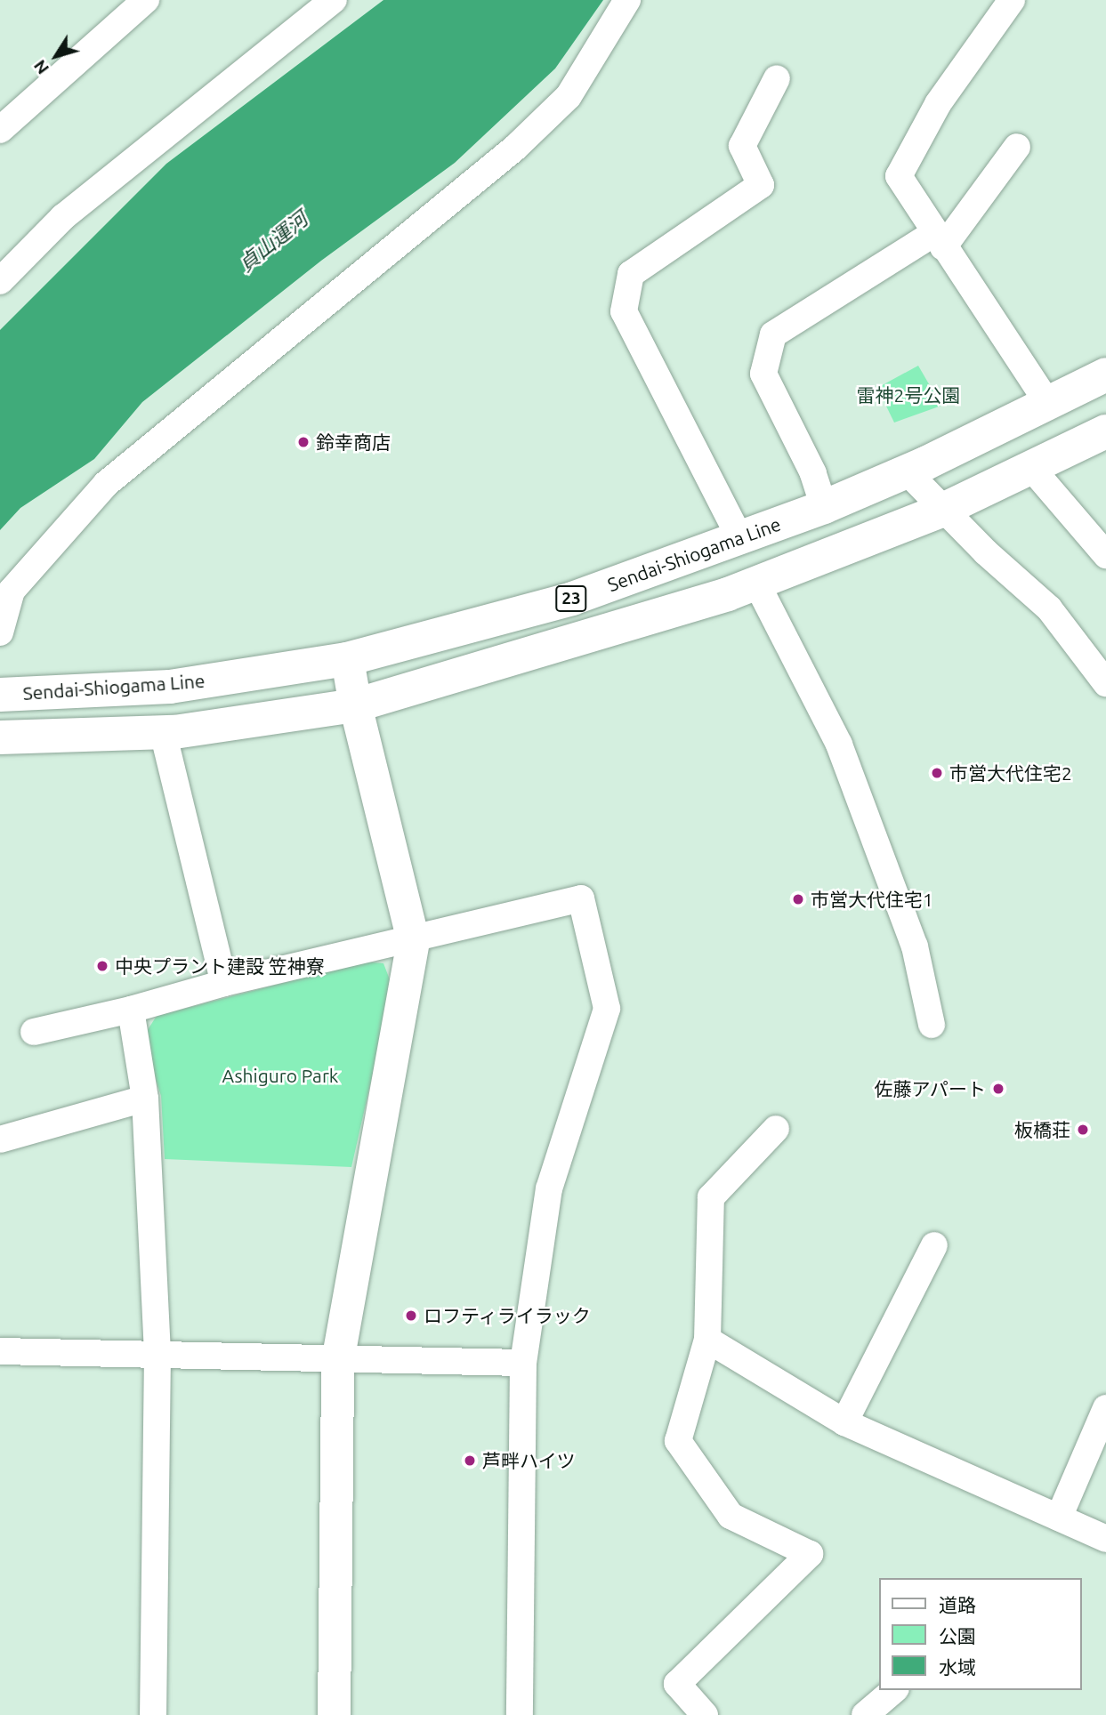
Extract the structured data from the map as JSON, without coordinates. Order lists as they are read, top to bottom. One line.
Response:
{"streets":{"main road":["Sendai-Shiogama Line","23"]},"water":["貞山運河"],"parks":["雷神2号公園","Ashiguro Park"],"places":["鈴幸商店","市営大代住宅2","市営大代住宅1","中央プラント建設 笠神寮","佐藤アパート","板橋荘","ロフティライラック","芦畔ハイツ"],"legend":["道路","公園","水域"],"north":"bottom left"}
